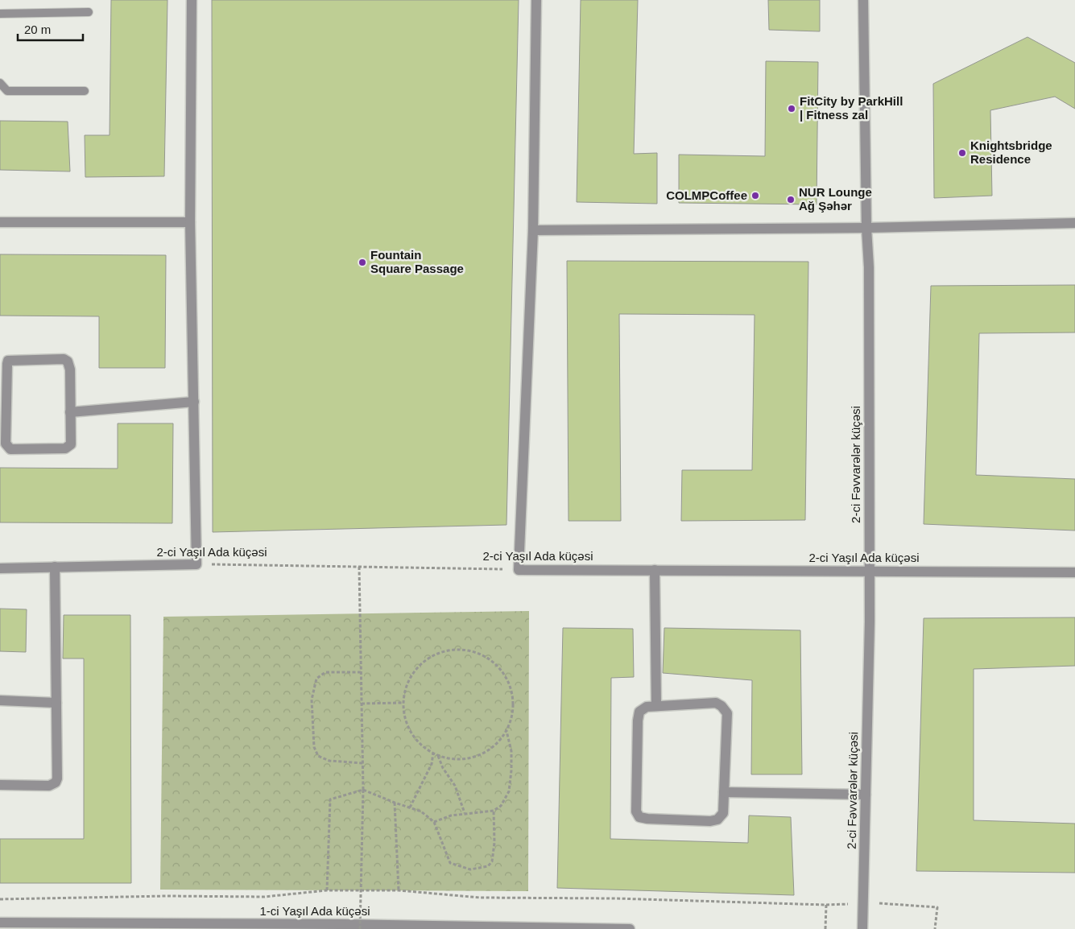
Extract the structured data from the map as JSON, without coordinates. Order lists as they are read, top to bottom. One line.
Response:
{"streets":{"street":["2-ci Fəvvarələr küçəsi","2-ci Yaşıl Ada küçəsi","1-ci Yaşıl Ada küçəsi"]},"crossings":[["2-ci Fəvvarələr küçəsi","2-ci Yaşıl Ada küçəsi"]],"places":["FitCity by ParkHill | Fitness zal","Knightsbridge Residence","COLMPCoffee","NUR Lounge Ağ Şəhər","Fountain Square Passage"],"scale_bar":"20 m"}
